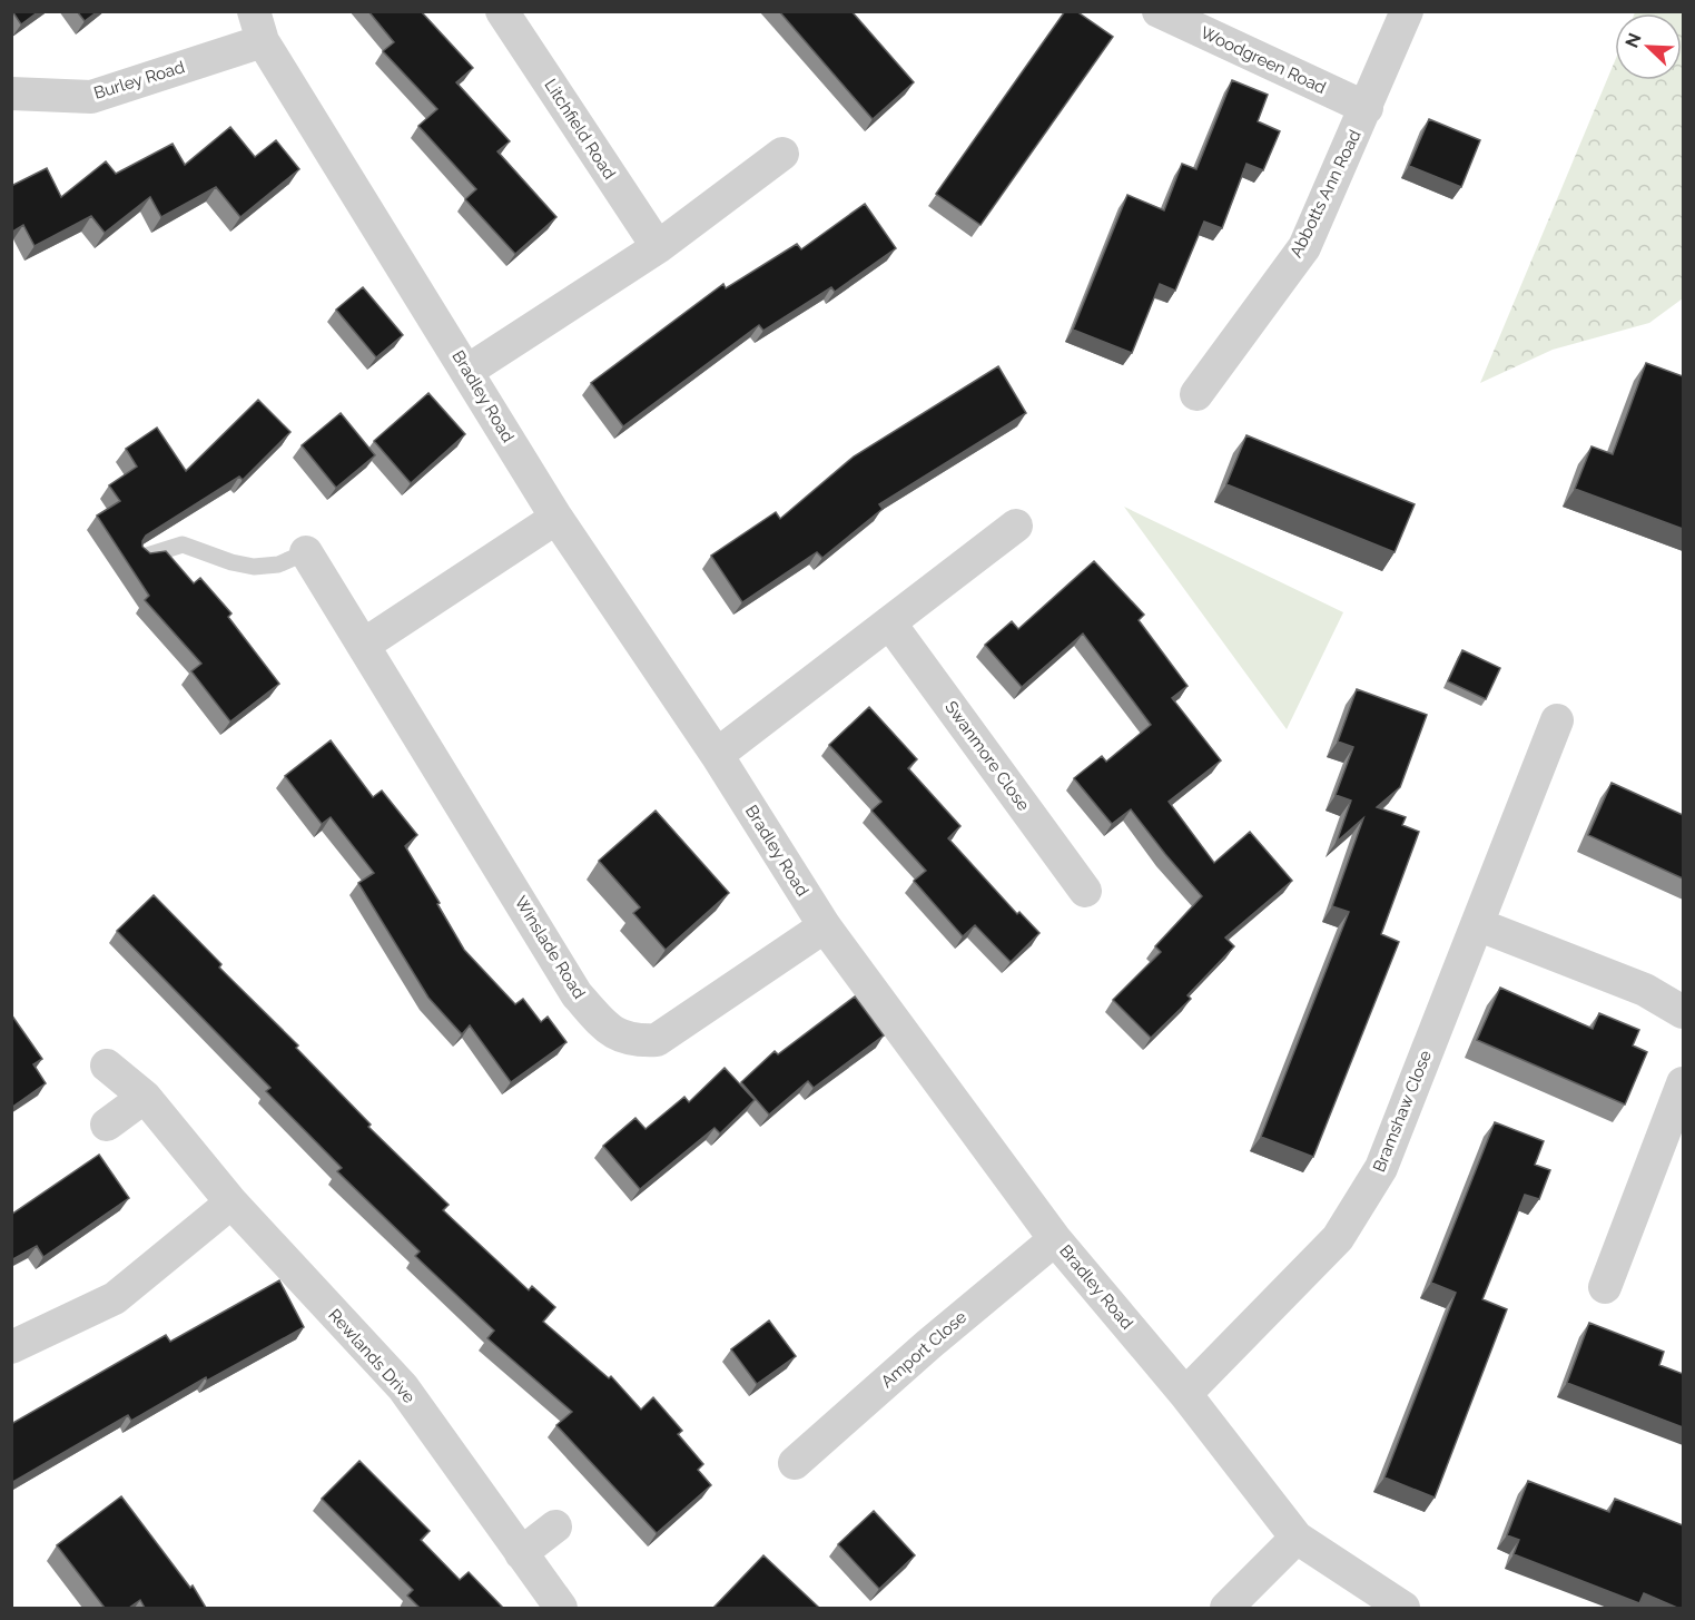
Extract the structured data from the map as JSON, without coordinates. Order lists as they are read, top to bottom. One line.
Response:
{"streets":{"street":["Woodgreen Road","Burley Road","Litchfield Road","Abbotts Ann Road","Bradley Road","Swanmore Close","Winslade Road","Bramshaw Close","Amport Close","Rewlands Drive"]},"crossings":[["Woodgreen Road","Abbotts Ann Road"],["Burley Road","Bradley Road"],["Bradley Road","Winslade Road"],["Bradley Road","Bramshaw Close"],["Bradley Road","Amport Close"]],"north":"top left"}
